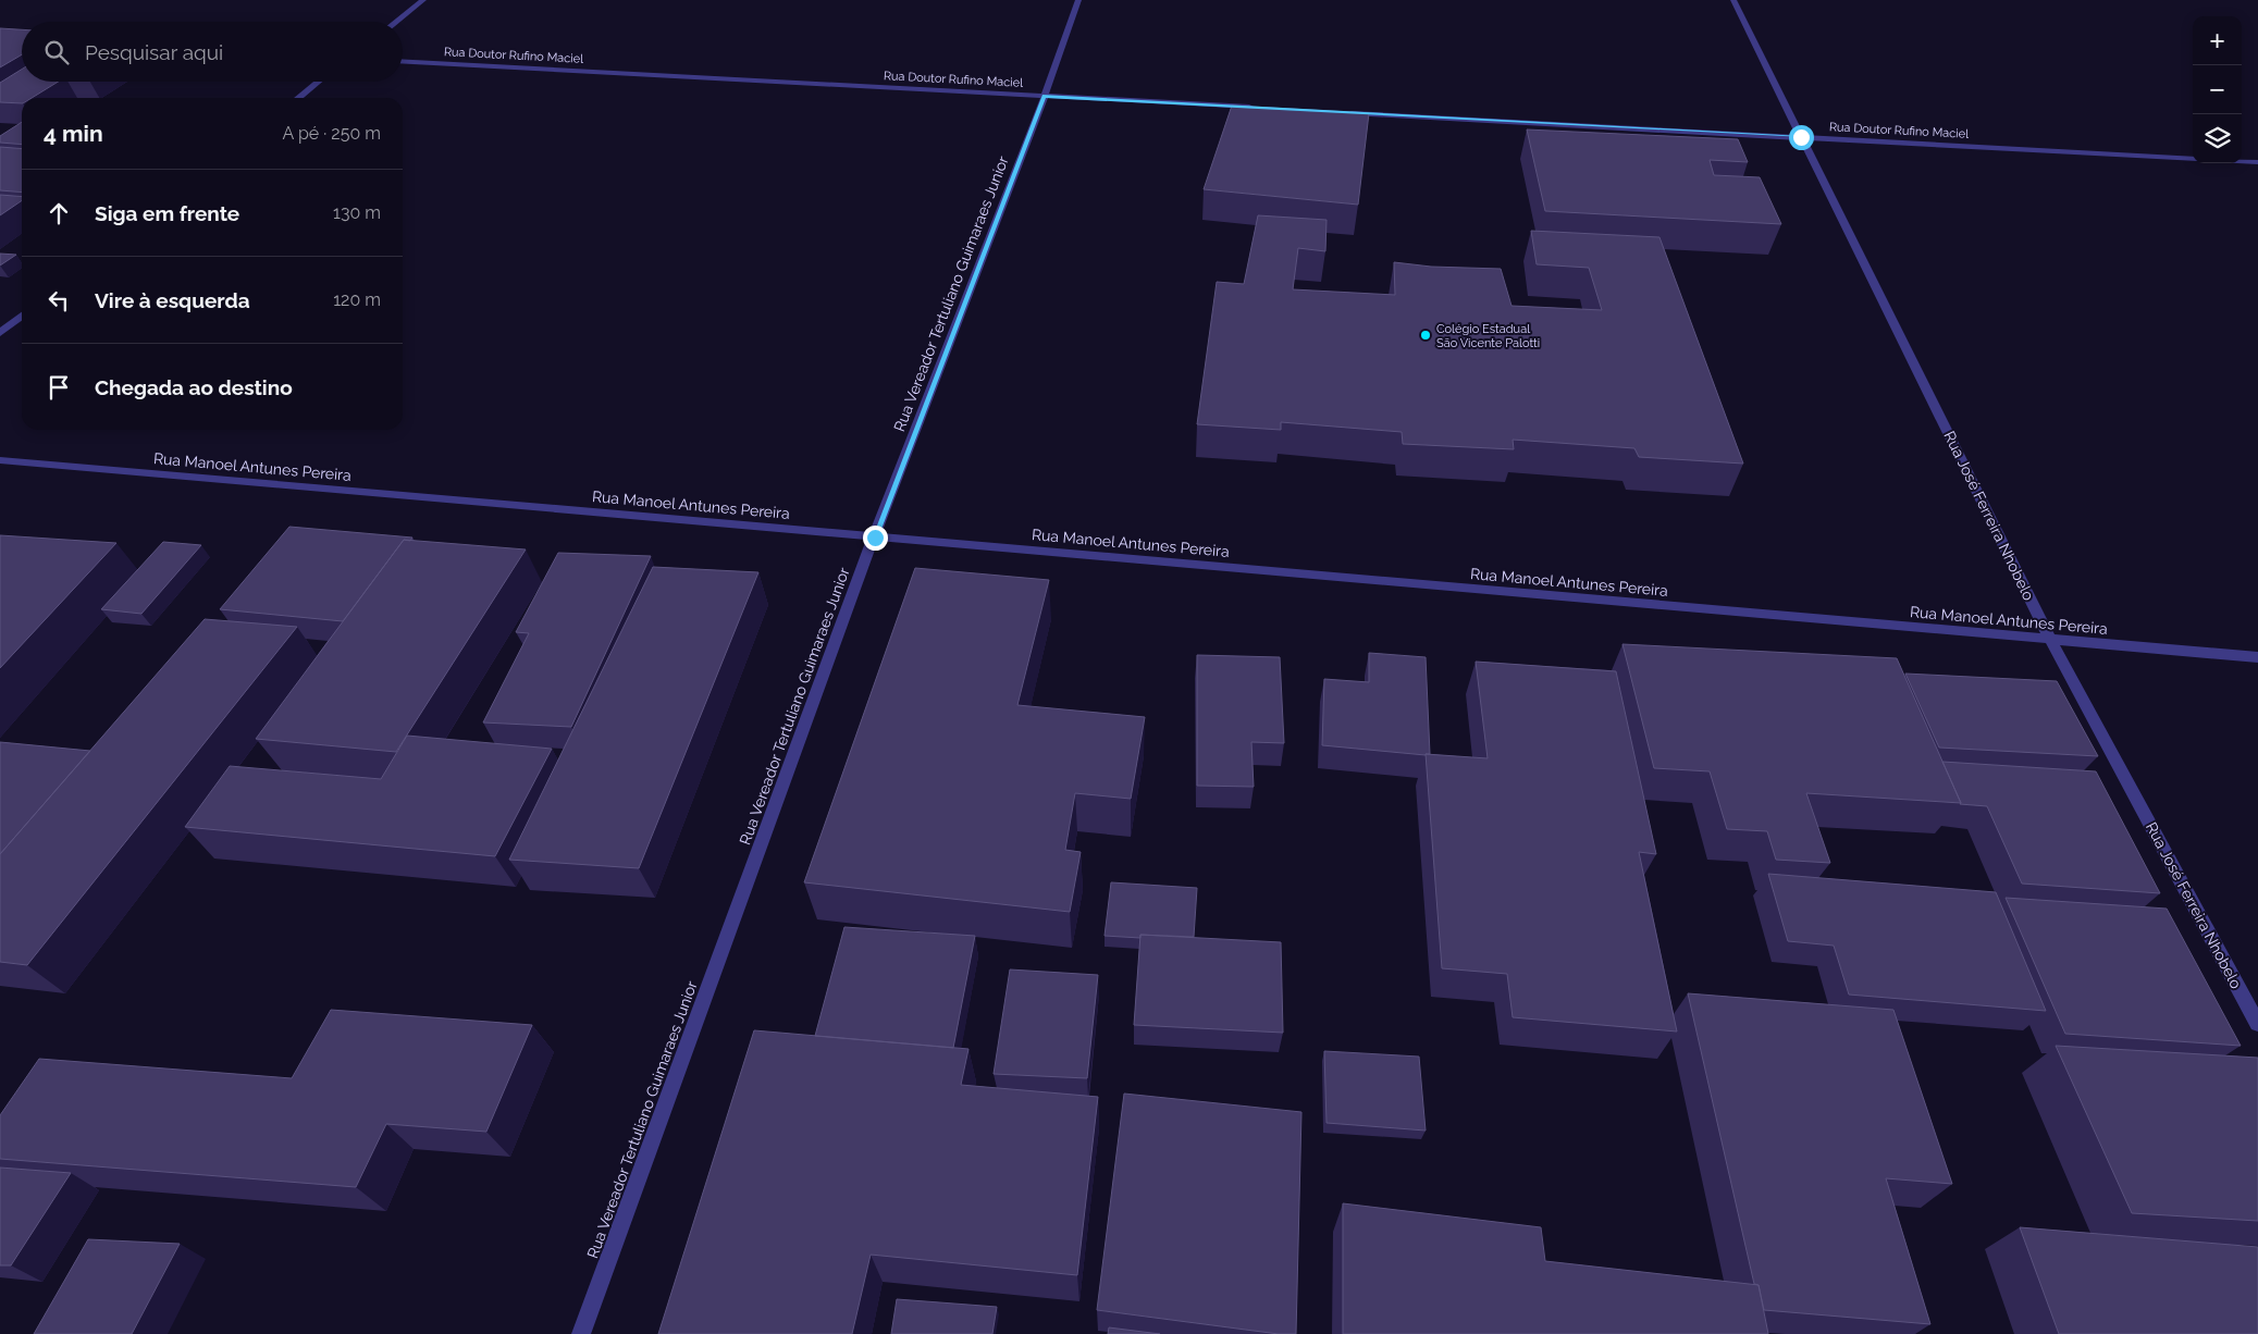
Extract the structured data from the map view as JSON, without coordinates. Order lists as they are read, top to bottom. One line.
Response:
{"streets":{"street":["Rua Doutor Rufino Maciel","Rua Vereador Tertuliano Guimaraes Junior","Rua Manoel Antunes Pereira","Rua José Ferreira Nhobelo"]},"crossings":[["Rua Doutor Rufino Maciel","Rua Vereador Tertuliano Guimaraes Junior"],["Rua Doutor Rufino Maciel","Rua José Ferreira Nhobelo"],["Rua Vereador Tertuliano Guimaraes Junior","Rua Manoel Antunes Pereira"],["Rua Manoel Antunes Pereira","Rua José Ferreira Nhobelo"]],"places":["Colégio Estadual São Vicente Palotti"],"page":{"map_buttons":["+","−"],"search":"Pesquisar aqui","heading":["4 min","A pé · 250 m"],"list":[["Siga em frente","130 m"],["Vire à esquerda","120 m"],"Chegada ao destino"]}}
